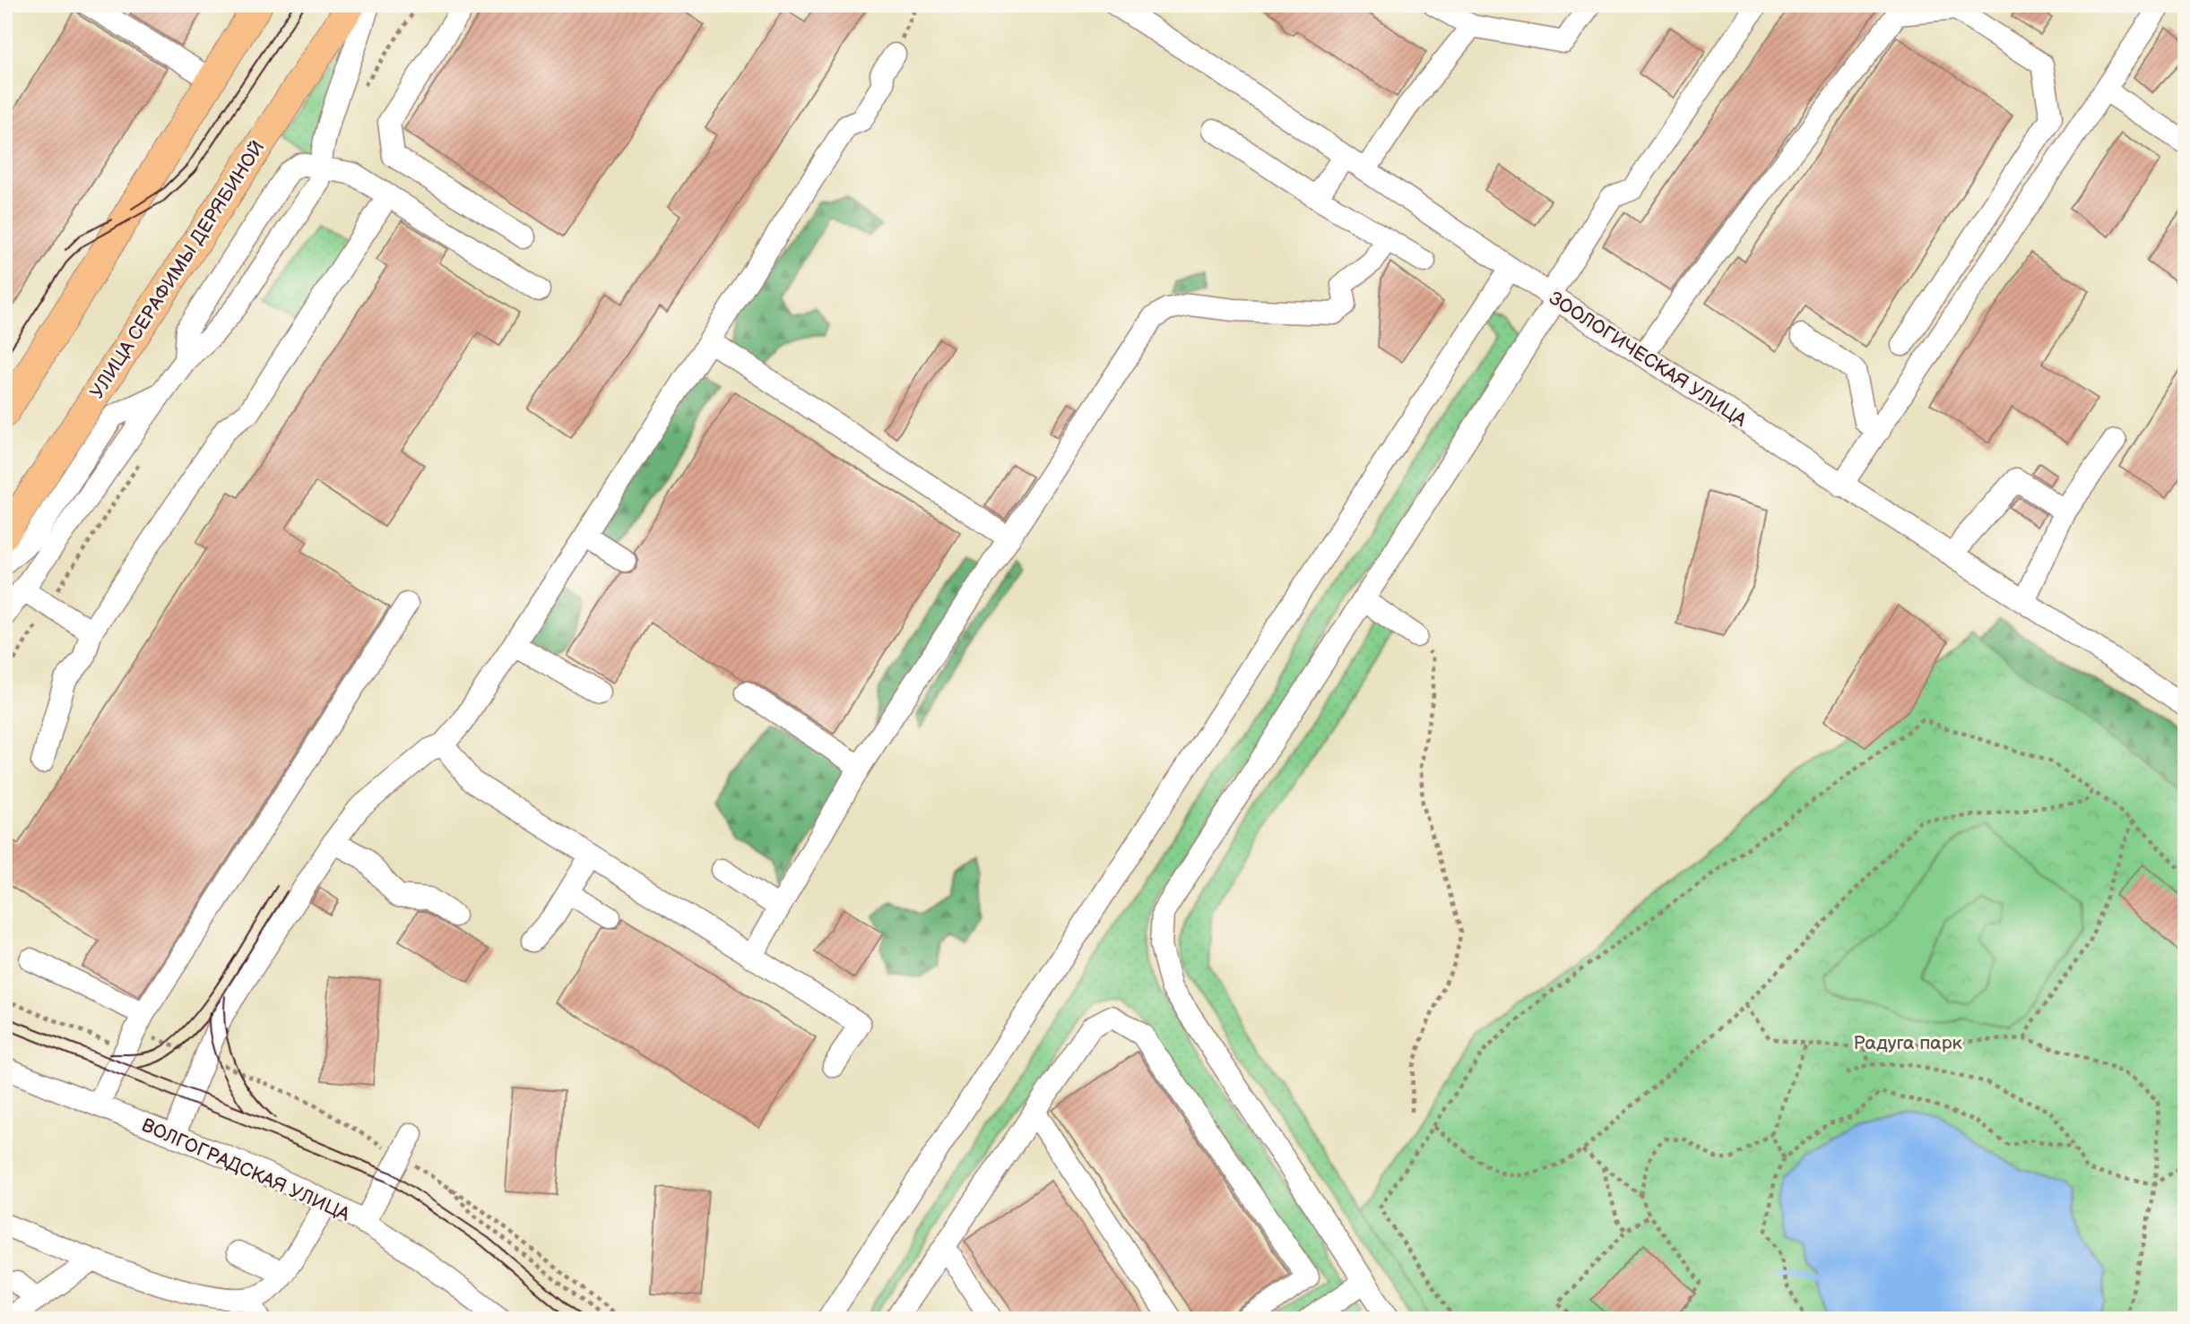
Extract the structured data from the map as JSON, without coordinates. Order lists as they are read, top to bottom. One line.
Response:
{"streets":{"main road":["УЛИЦА СЕРАФИМЫ ДЕРЯБИНОЙ"],"street":["ЗООЛОГИЧЕСКАЯ УЛИЦА","ВОЛГОГРАДСКАЯ УЛИЦА"]},"parks":["Радуга парк"]}
